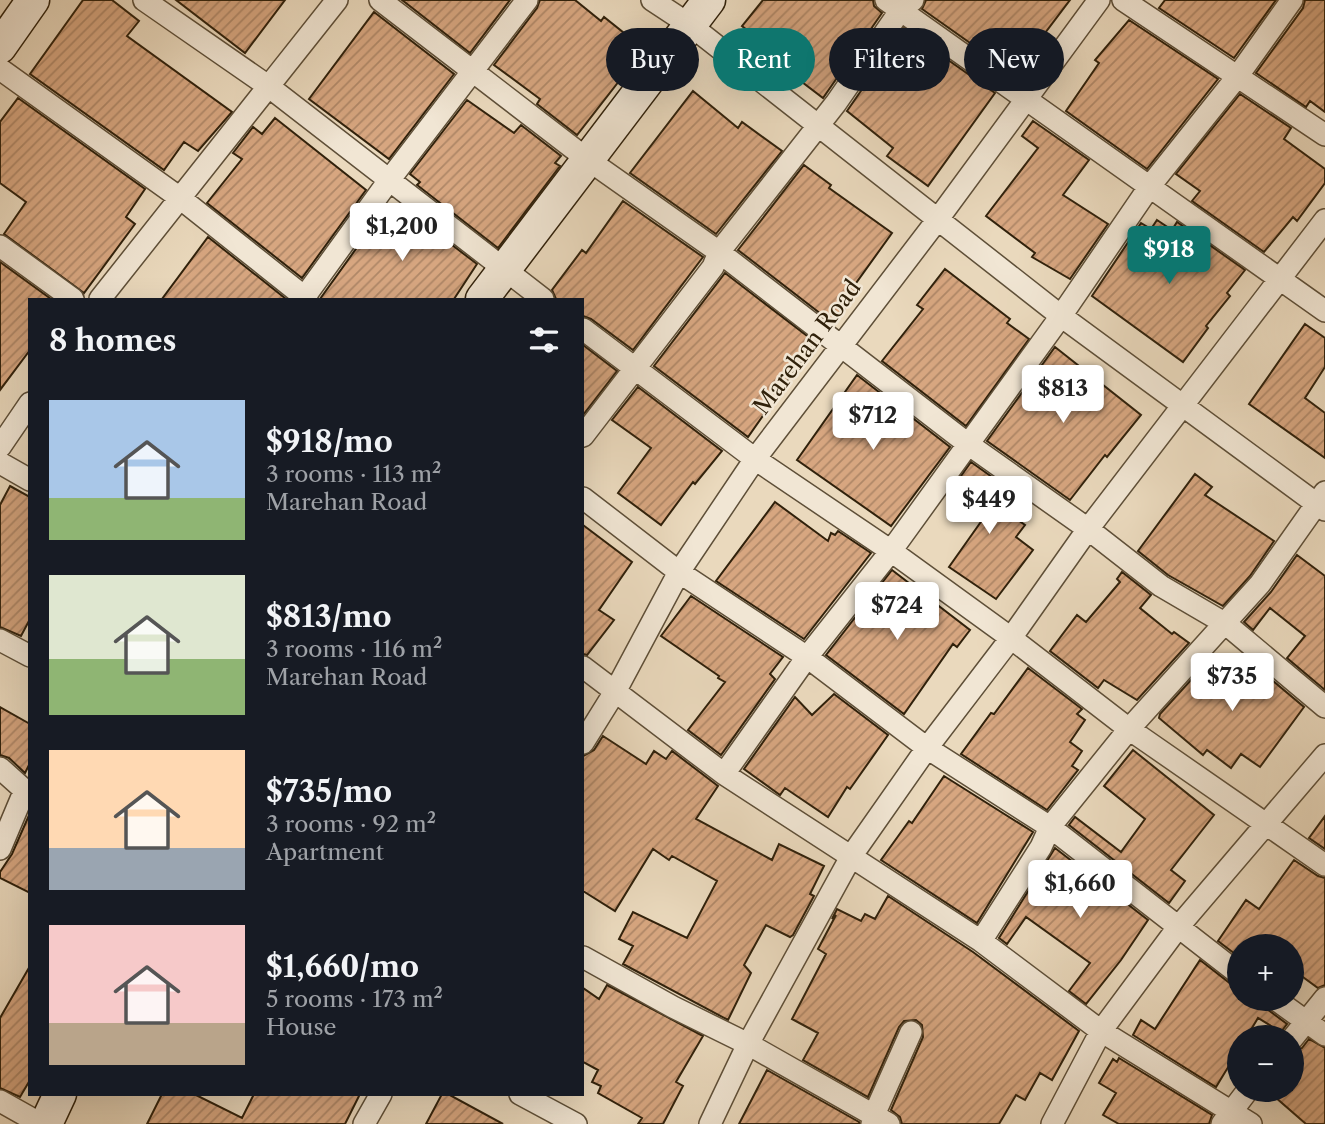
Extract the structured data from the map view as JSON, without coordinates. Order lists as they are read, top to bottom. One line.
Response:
{"streets":{"street":["Marehan Road"]},"page":{"chip":["Buy","Rent","Filters","New"],"price":["$1,200","$918","$813","$712","$449","$724","$735","$1,660"],"heading":"8 homes","list":[{"name":"$918/mo","note":"3 rooms · 113 m² · Marehan Road"},{"name":"$813/mo","note":"3 rooms · 116 m² · Marehan Road"},{"name":"$735/mo","note":"3 rooms · 92 m² · Apartment"},{"name":"$1,660/mo","note":"5 rooms · 173 m² · House"}],"map_buttons":["+","−"]}}
